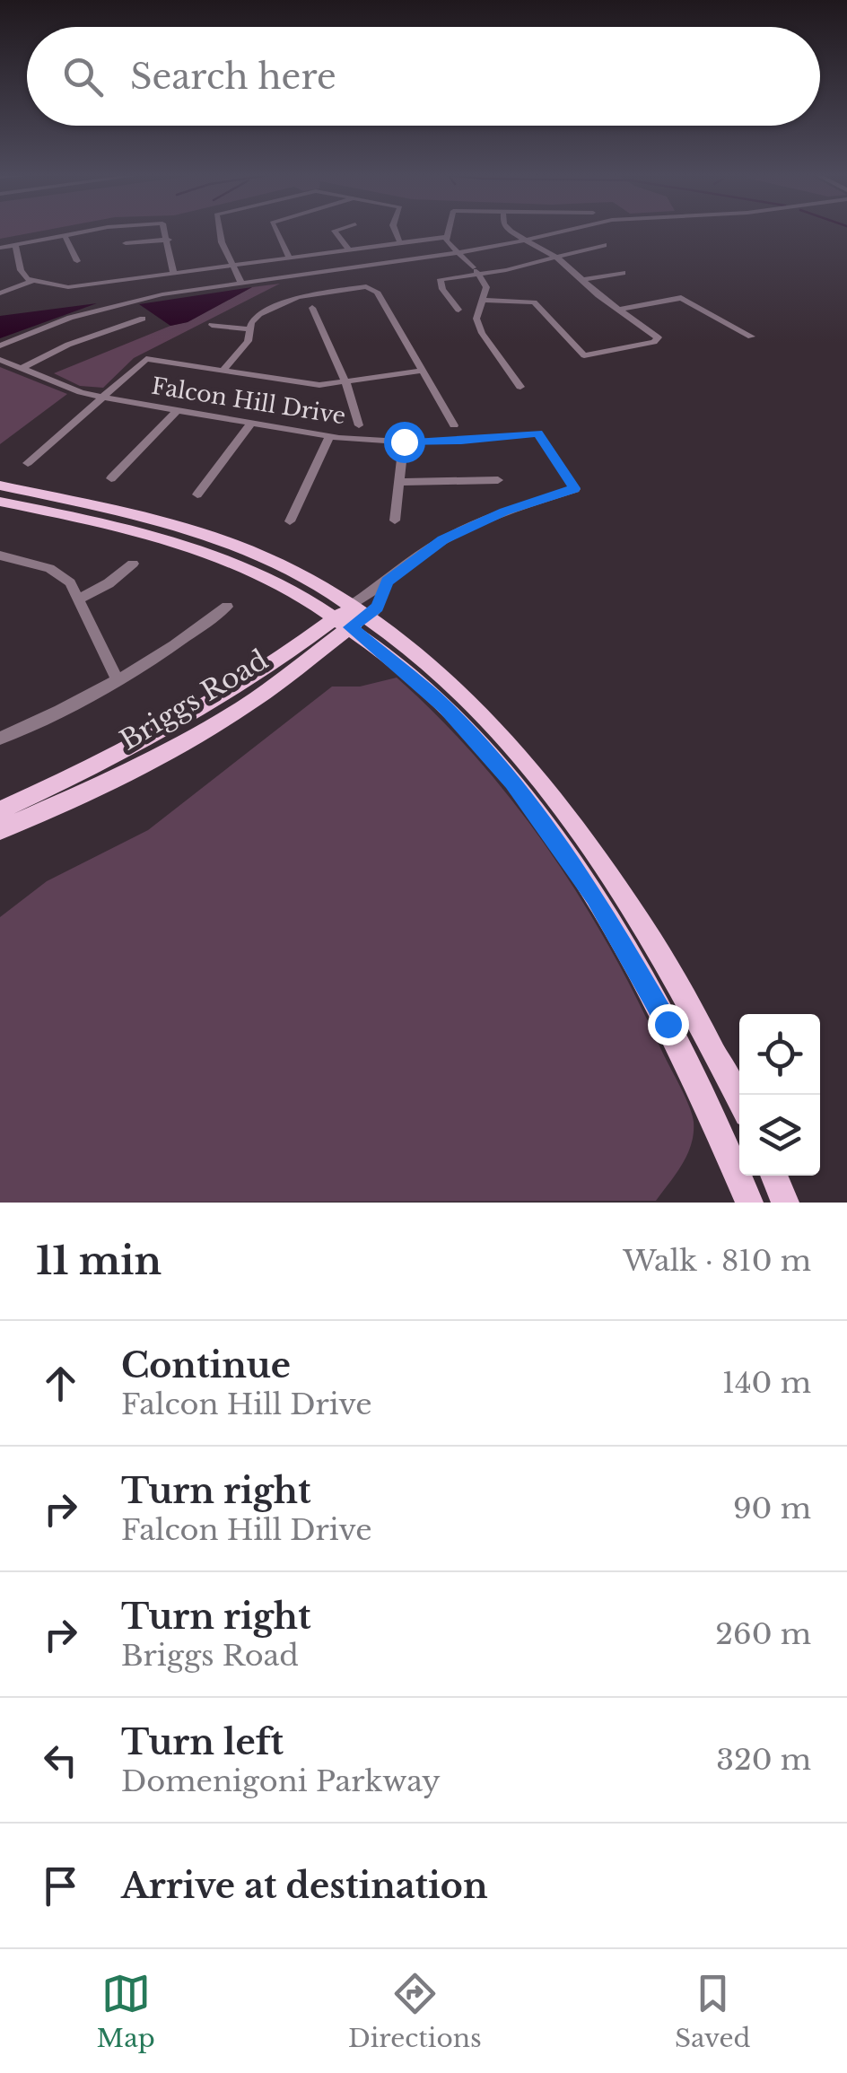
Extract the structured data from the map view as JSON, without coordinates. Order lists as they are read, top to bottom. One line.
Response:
{"streets":{"main road":["Briggs Road"],"street":["Falcon Hill Drive"]},"crossings":[["Falcon Hill Drive","Briggs Road"]],"page":{"search":"Search here","heading":["11 min","Walk · 810 m"],"list":[["Continue","Falcon Hill Drive","140 m"],["Turn right","Falcon Hill Drive","90 m"],["Turn right","Briggs Road","260 m"],["Turn left","Domenigoni Parkway","320 m"],"Arrive at destination"],"nav":["Map","Directions","Saved"]}}
